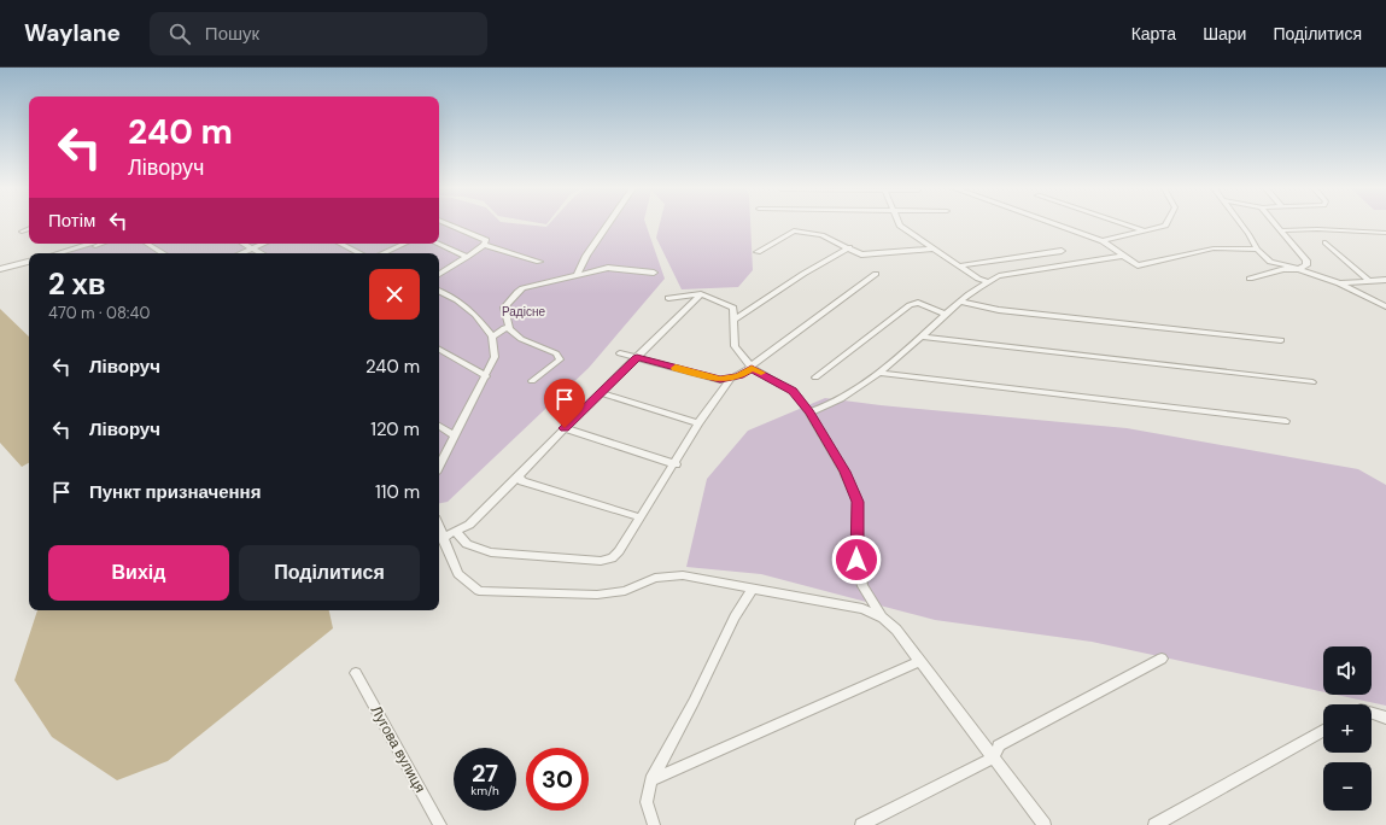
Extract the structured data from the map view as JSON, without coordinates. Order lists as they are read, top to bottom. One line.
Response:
{"streets":{"street":["Лугова вулиця"]},"parks":["Радісне"],"page":{"header":"Waylane","search":"Пошук","nav":["Карта","Шари","Поділитися"],"turn":["240 m","Ліворуч"],"then":"Потім","heading":["2 хв","470 m · 08:40"],"list":[{"name":"Ліворуч","value":"240 m"},{"name":"Ліворуч","value":"120 m"},{"name":"Пункт призначення","value":"110 m"}],"buttons":["Вихід","Поділитися"],"map_buttons":["+","−"],"speed":"27 km/h","limit":"30"}}
